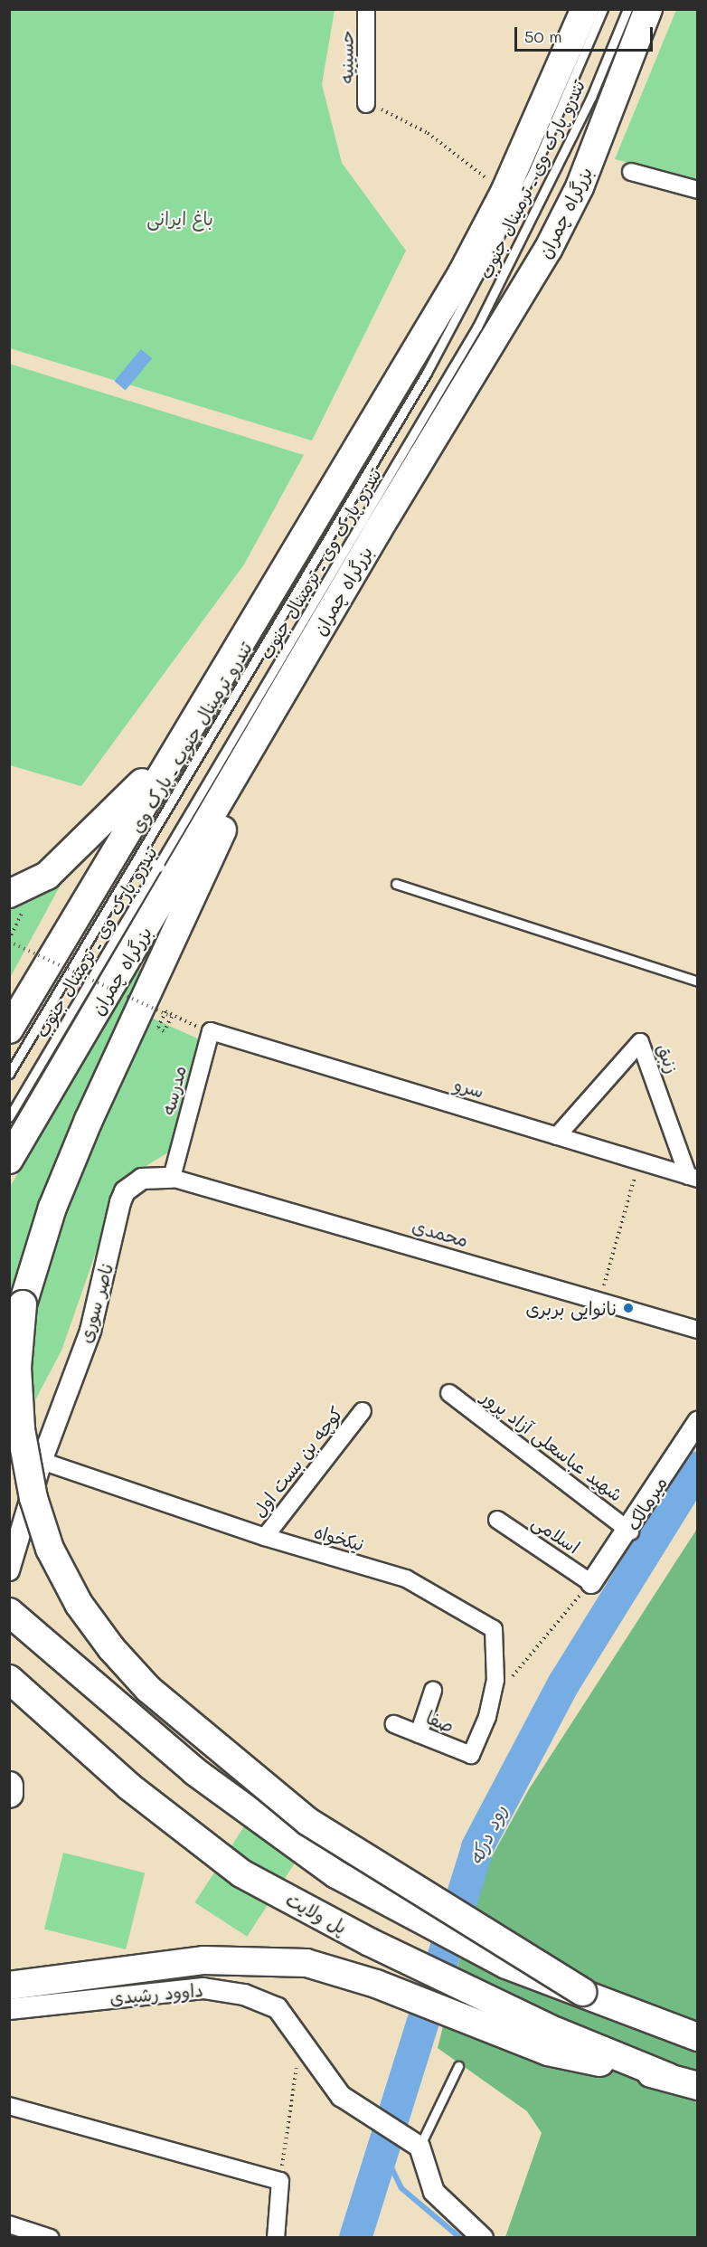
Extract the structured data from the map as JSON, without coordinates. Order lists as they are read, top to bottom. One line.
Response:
{"streets":{"highway":["بزرگراه چمران","پل ولایت"],"street":["حسینیه","زنبق","سرو","مدرسه","محمدی","ناصر سوری","شهید عباسعلی آزاد پرور","کوچه بن بست اول","میرمالک","اسلامی","نیکخواه","صفا","داوود رشیدی"],"lane":["تندرو پارک وی ـ ترمینال جنوب","تندرو ترمینال جنوب ـ پارک وی"]},"crossings":[["زنبق","سرو"],["سرو","مدرسه"],["مدرسه","محمدی"],["مدرسه","ناصر سوری"],["محمدی","ناصر سوری"],["ناصر سوری","نیکخواه"],["شهید عباسعلی آزاد پرور","میرمالک"],["کوچه بن بست اول","نیکخواه"],["میرمالک","اسلامی"],["نیکخواه","صفا"]],"water":["رود درکه"],"parks":["باغ ایرانی"],"places":["نانوایی بربری"],"scale_bar":"50 m"}
